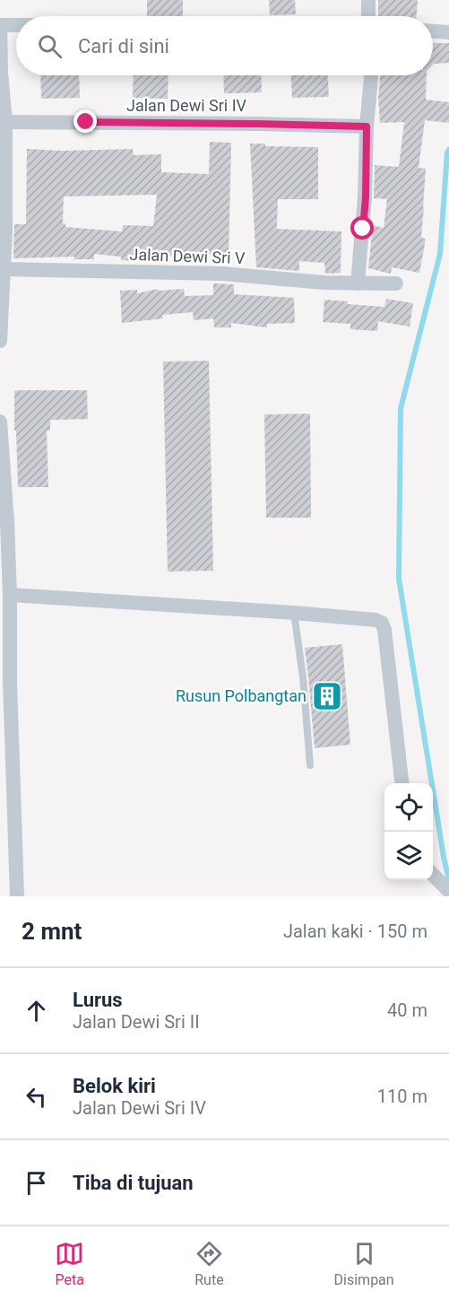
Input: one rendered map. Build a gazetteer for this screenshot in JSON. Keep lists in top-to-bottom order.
{
  "streets": {
    "street": ["Jalan Dewi Sri IV", "Jalan Dewi Sri V"]
  },
  "places": {
    "building": ["Rusun Polbangtan"]
  },
  "page": {
    "search": "Cari di sini",
    "heading": ["2 mnt", "Jalan kaki · 150 m"],
    "list": [
      ["Lurus", "Jalan Dewi Sri II", "40 m"],
      ["Belok kiri", "Jalan Dewi Sri IV", "110 m"],
      "Tiba di tujuan"
    ],
    "nav": ["Peta", "Rute", "Disimpan"]
  }
}
